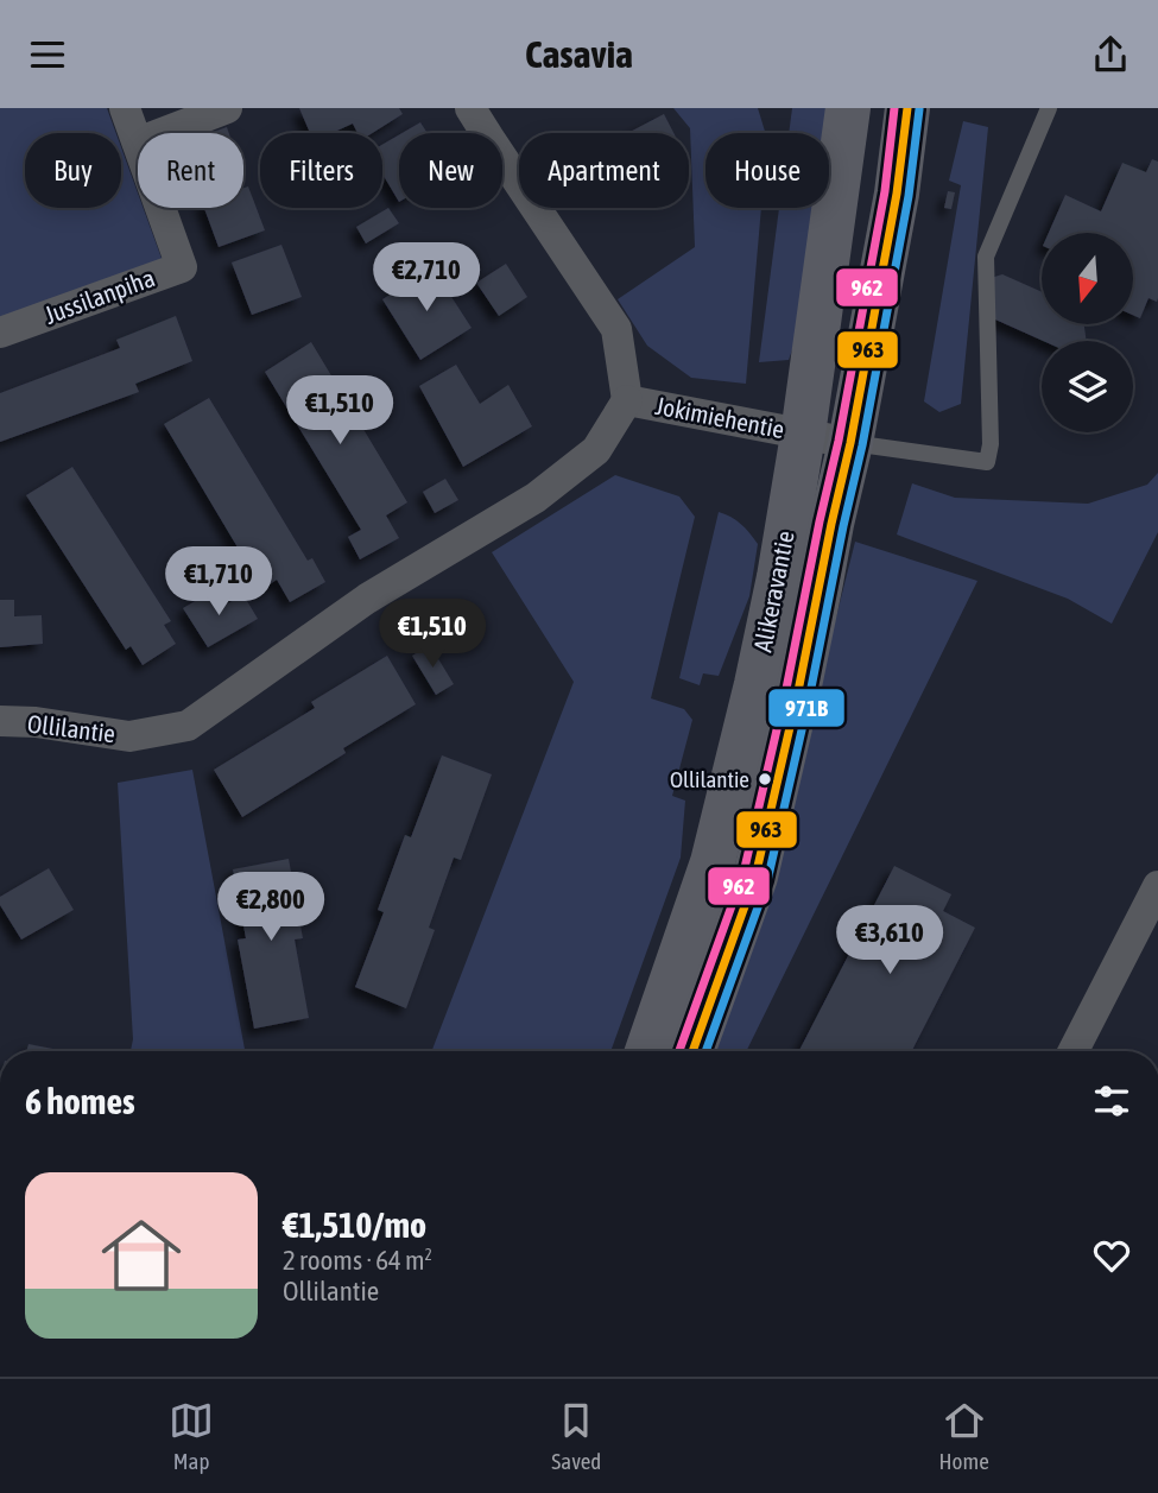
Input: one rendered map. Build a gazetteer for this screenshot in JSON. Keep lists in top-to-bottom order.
{
  "streets": {
    "main road": ["Alikeravantie"],
    "street": ["Jussilanpiha", "Jokimiehentie", "Ollilantie"]
  },
  "crossings": [
    ["Jokimiehentie", "Alikeravantie"],
    ["Jokimiehentie", "Ollilantie"]
  ],
  "places": ["Ollilantie"],
  "lines": ["transit line 963", "transit line 962", "transit line 971B"],
  "north": "bottom",
  "page": {
    "header": "Casavia",
    "chip": [
      "Buy",
      "Rent",
      "Filters",
      "New",
      "Apartment",
      "House"
    ],
    "price": [
      "€2,710",
      "€1,510",
      "€1,710",
      "€1,510",
      "€2,800",
      "€3,610"
    ],
    "heading": "6 homes",
    "list": [
      {
        "name": "€1,510/mo",
        "note": "2 rooms · 64 m² · Ollilantie"
      }
    ],
    "tabs": ["Map", "Saved", "Home"]
  }
}
